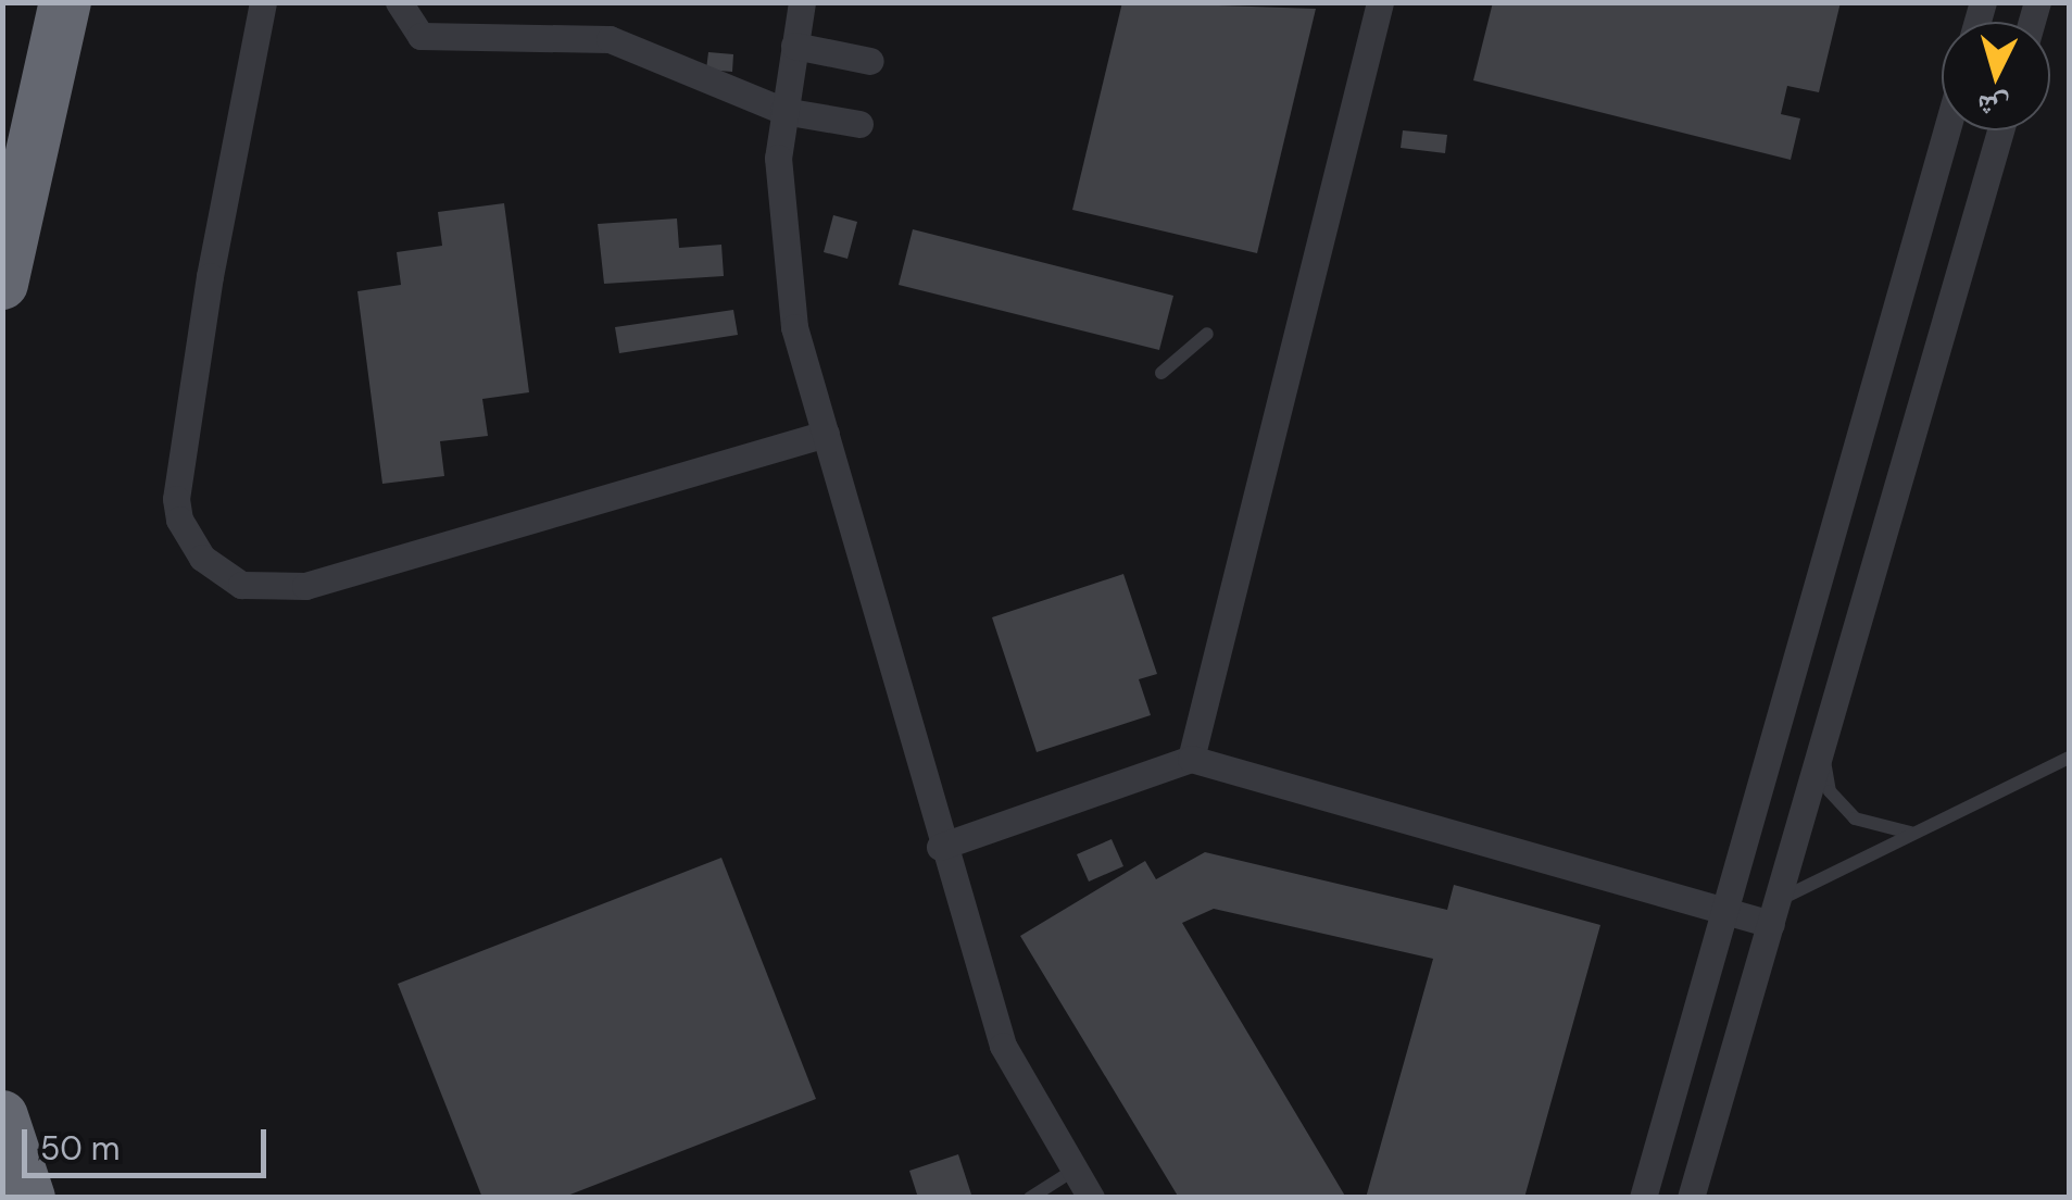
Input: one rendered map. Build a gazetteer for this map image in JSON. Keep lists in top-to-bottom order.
{
  "scale_bar": "50 m",
  "north": "bottom"
}
